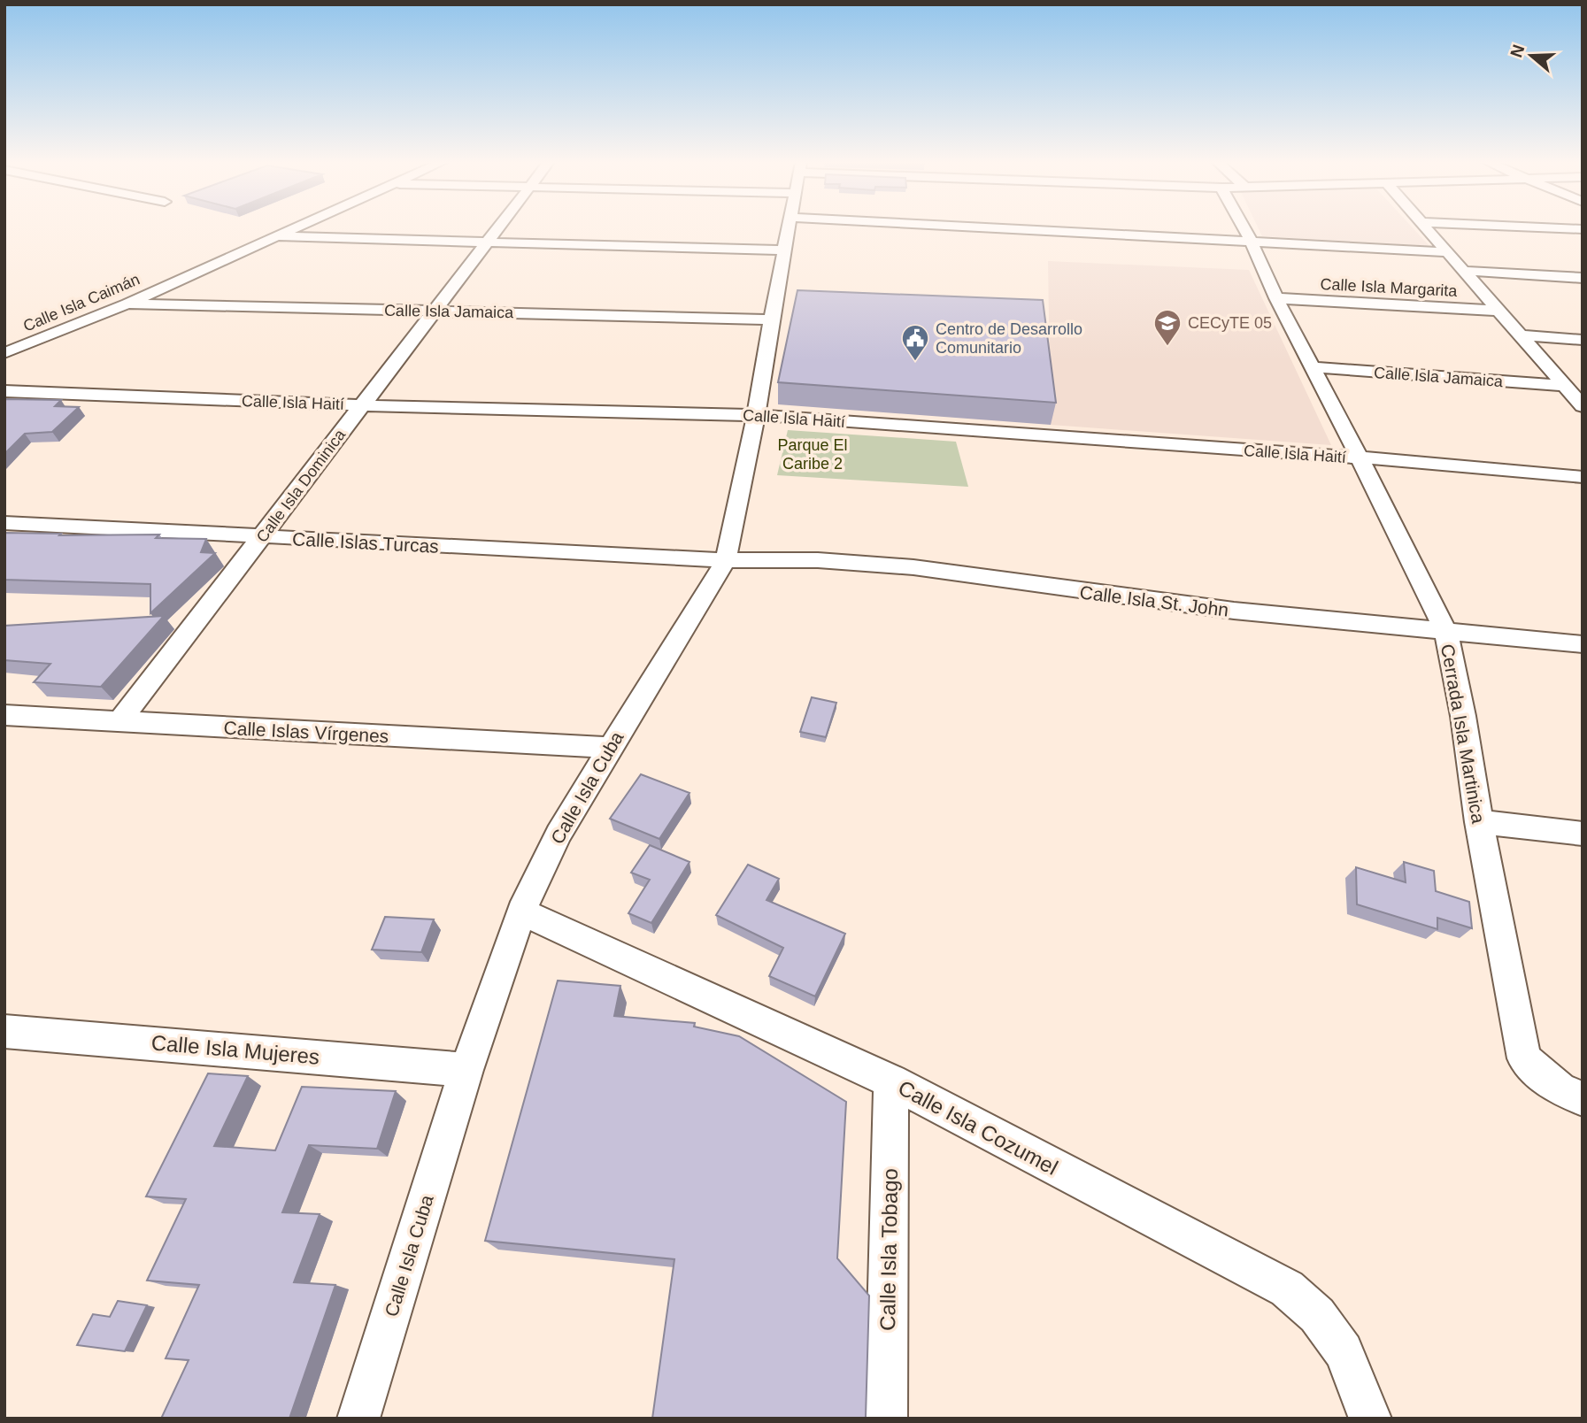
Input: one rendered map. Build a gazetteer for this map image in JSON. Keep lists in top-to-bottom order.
{
  "streets": {
    "street": [
      "Calle Isla Margarita",
      "Calle Isla Caimán",
      "Calle Isla Jamaica",
      "Calle Isla Haití",
      "Calle Isla Dominica",
      "Calle Islas Turcas",
      "Calle Isla St. John",
      "Calle Islas Vírgenes",
      "Cerrada Isla Martinica",
      "Calle Isla Cuba",
      "Calle Isla Mujeres",
      "Calle Isla Cozumel",
      "Calle Isla Tobago"
    ]
  },
  "crossings": [
    ["Calle Isla Margarita", "Cerrada Isla Martinica"],
    ["Calle Isla Caimán", "Calle Isla Jamaica"],
    ["Calle Isla Jamaica", "Calle Isla Dominica"],
    ["Calle Isla Jamaica", "Cerrada Isla Martinica"],
    ["Calle Isla Jamaica", "Calle Isla Cuba"],
    ["Calle Isla Haití", "Calle Isla Dominica"],
    ["Calle Isla Haití", "Cerrada Isla Martinica"],
    ["Calle Isla Haití", "Calle Isla Cuba"],
    ["Calle Isla Dominica", "Calle Islas Turcas"],
    ["Calle Isla Dominica", "Calle Islas Vírgenes"],
    ["Calle Islas Turcas", "Calle Isla St. John"],
    ["Calle Islas Turcas", "Calle Isla Cuba"],
    ["Calle Isla St. John", "Cerrada Isla Martinica"],
    ["Calle Isla St. John", "Calle Isla Cuba"],
    ["Calle Islas Vírgenes", "Calle Isla Cuba"],
    ["Calle Isla Cuba", "Calle Isla Mujeres"],
    ["Calle Isla Cuba", "Calle Isla Cozumel"],
    ["Calle Isla Cozumel", "Calle Isla Tobago"]
  ],
  "parks": ["Parque El Caribe 2"],
  "places": {
    "school or university": ["CECyTE 05"],
    "public building": ["Centro de Desarrollo Comunitario"]
  },
  "north": "left"
}
